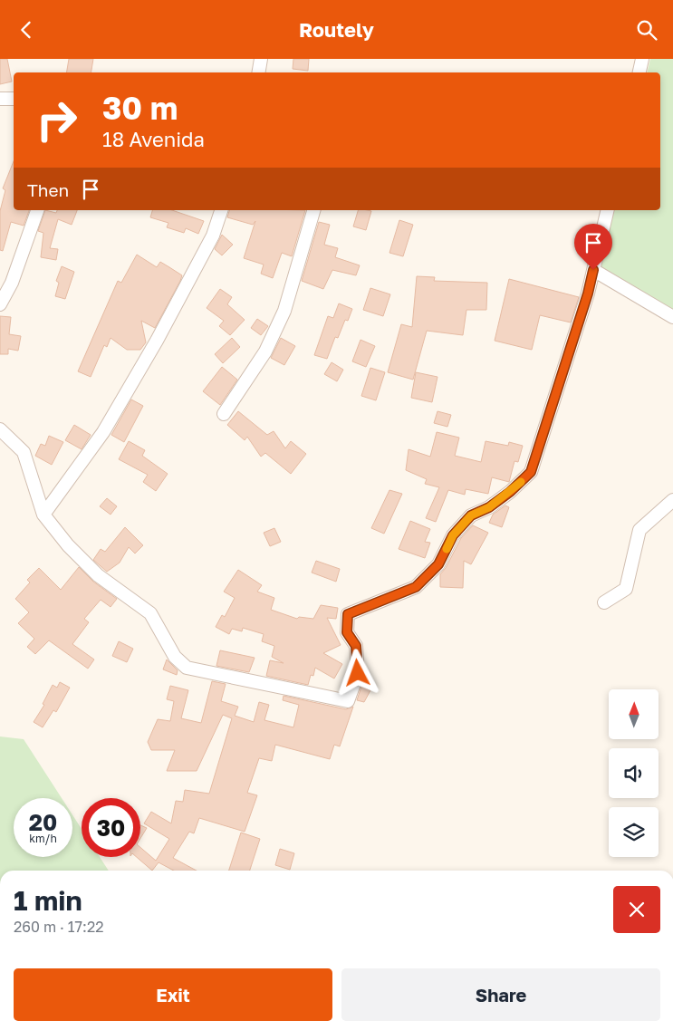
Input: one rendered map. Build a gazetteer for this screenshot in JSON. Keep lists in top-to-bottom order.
{
  "north": "top",
  "page": {
    "header": "Routely",
    "turn": ["30 m", "18 Avenida"],
    "then": "Then",
    "speed": "20 km/h",
    "limit": "30",
    "heading": ["1 min", "260 m · 17:22"],
    "buttons": ["Exit", "Share"]
  }
}
